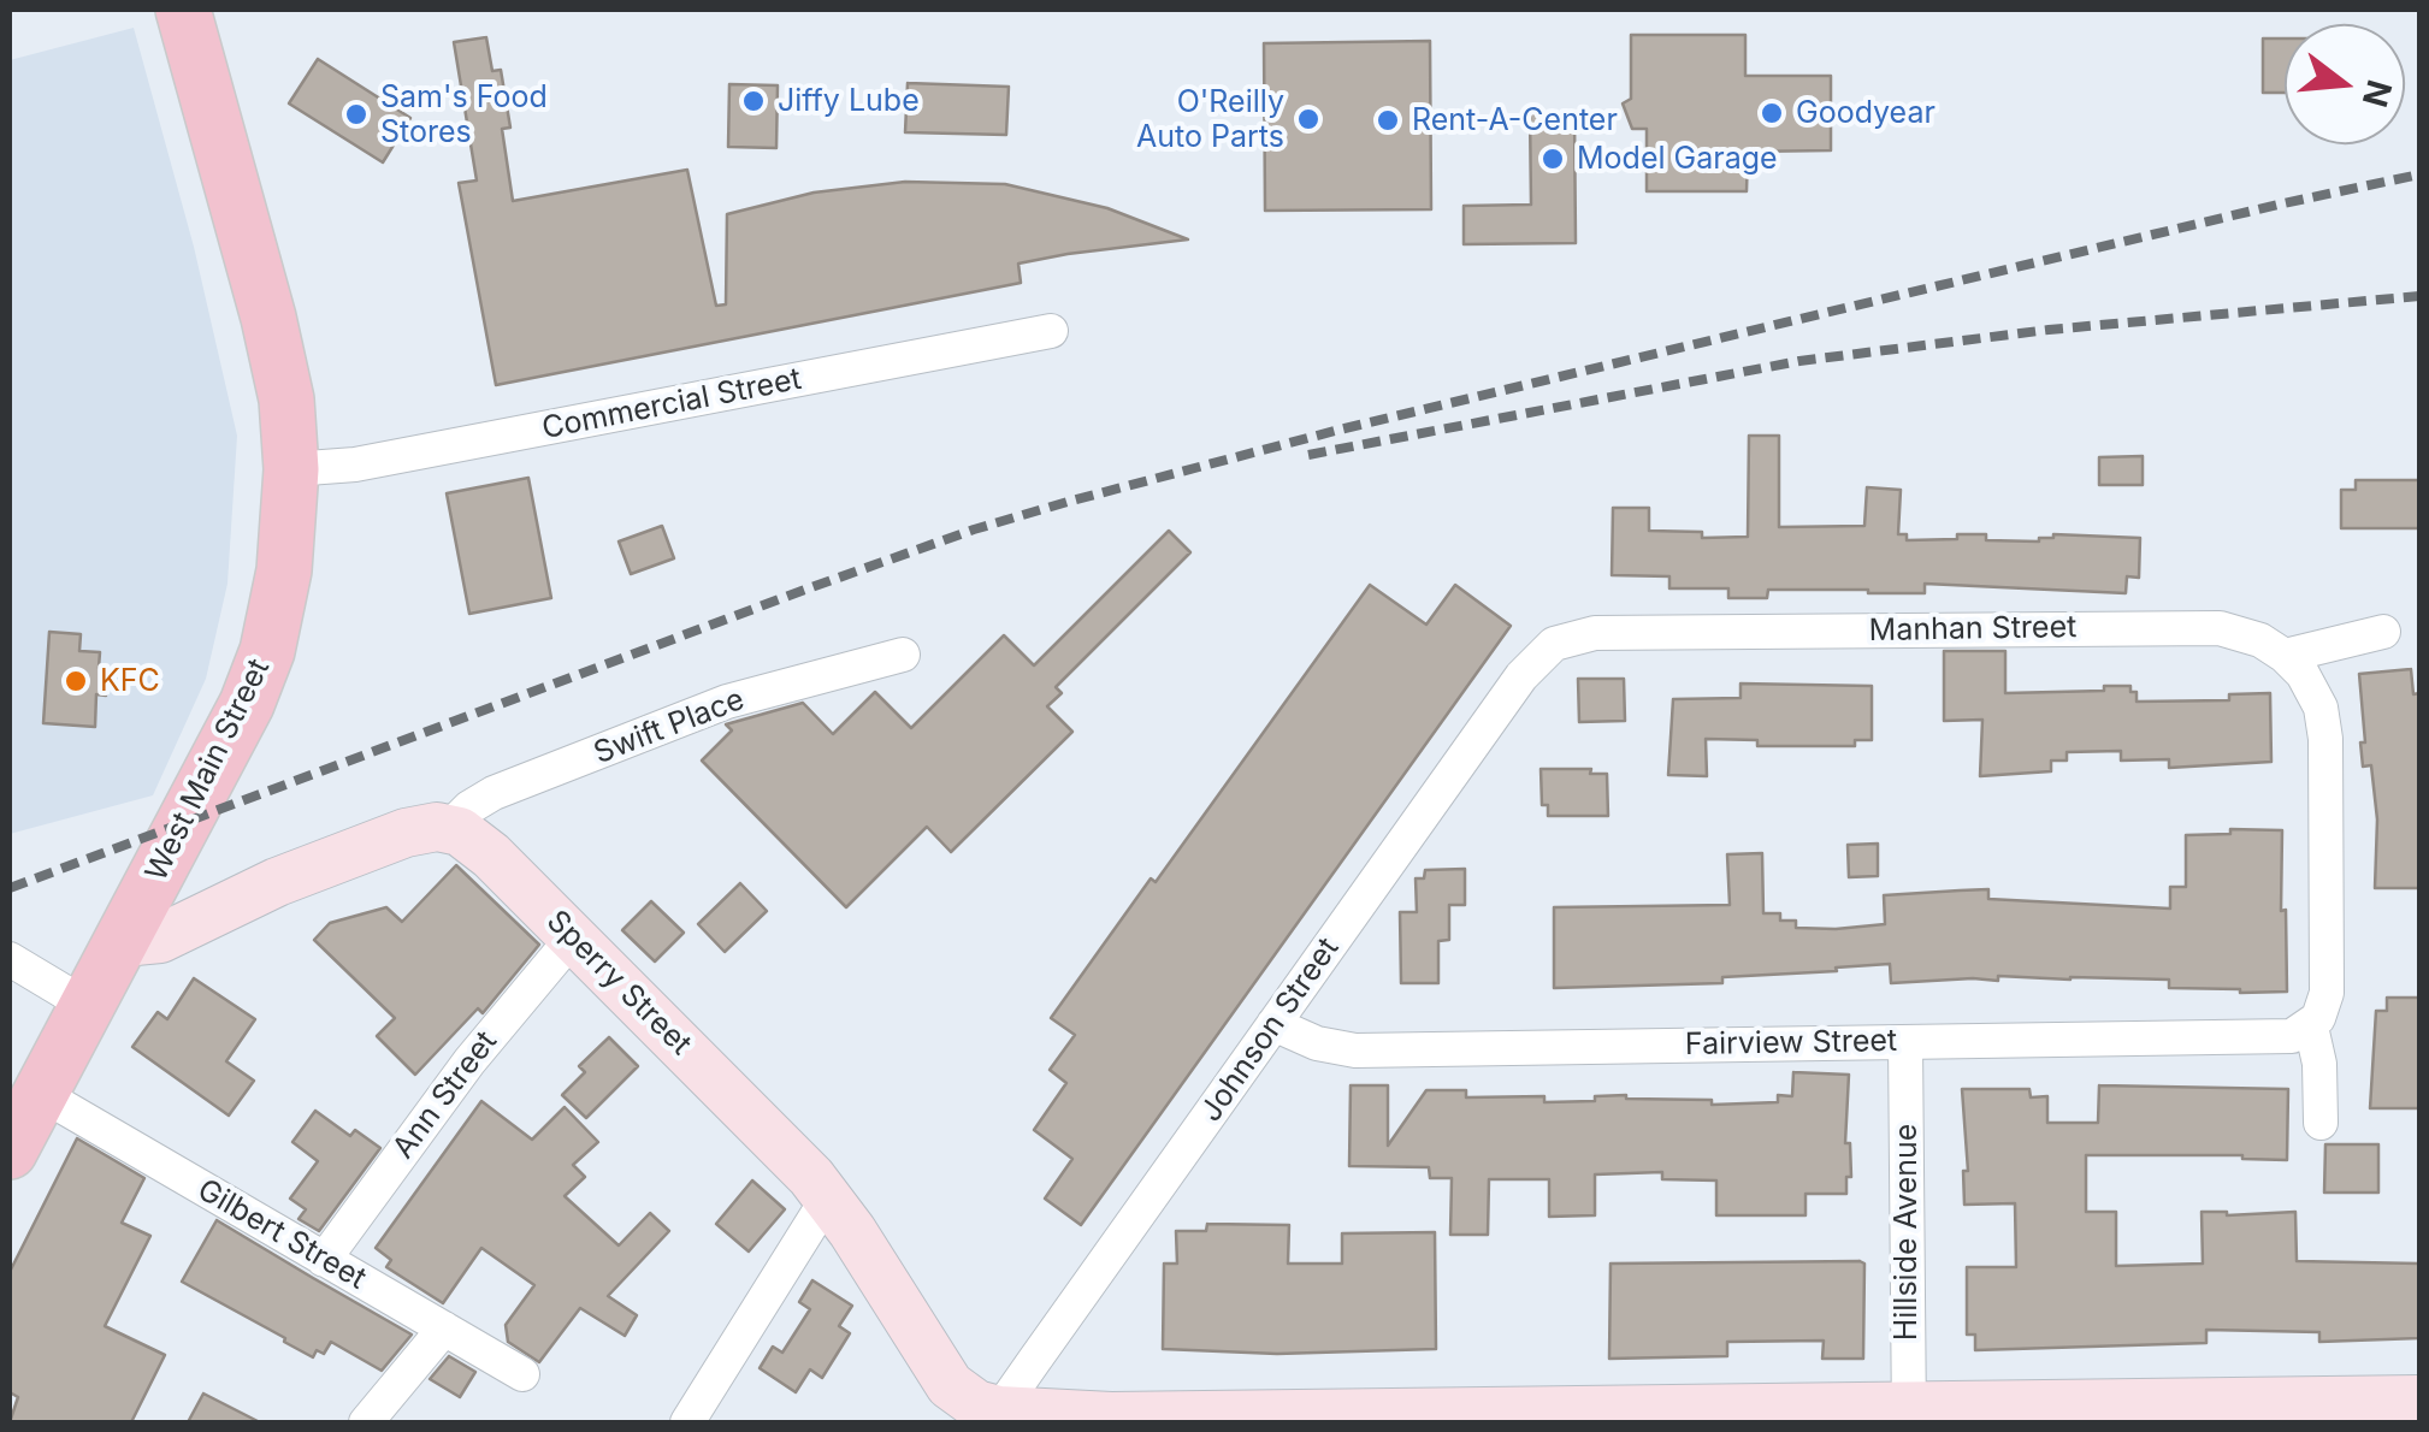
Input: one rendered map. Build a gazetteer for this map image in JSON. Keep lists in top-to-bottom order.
{
  "streets": {
    "main road": ["West Main Street"],
    "street": [
      "Commercial Street",
      "Manhan Street",
      "Swift Place",
      "Sperry Street",
      "Johnson Street",
      "Fairview Street",
      "Ann Street",
      "Hillside Avenue",
      "Gilbert Street"
    ]
  },
  "crossings": [
    ["Commercial Street", "West Main Street"],
    ["Manhan Street", "Johnson Street"],
    ["Swift Place", "Sperry Street"],
    ["West Main Street", "Gilbert Street"],
    ["Sperry Street", "Johnson Street"],
    ["Sperry Street", "Ann Street"],
    ["Johnson Street", "Fairview Street"],
    ["Fairview Street", "Hillside Avenue"],
    ["Ann Street", "Gilbert Street"]
  ],
  "places": [
    "Jiffy Lube",
    "Goodyear",
    "Sam's Food Stores",
    "O'Reilly Auto Parts",
    "Rent-A-Center",
    "Model Garage",
    "KFC"
  ],
  "north": "right"
}
